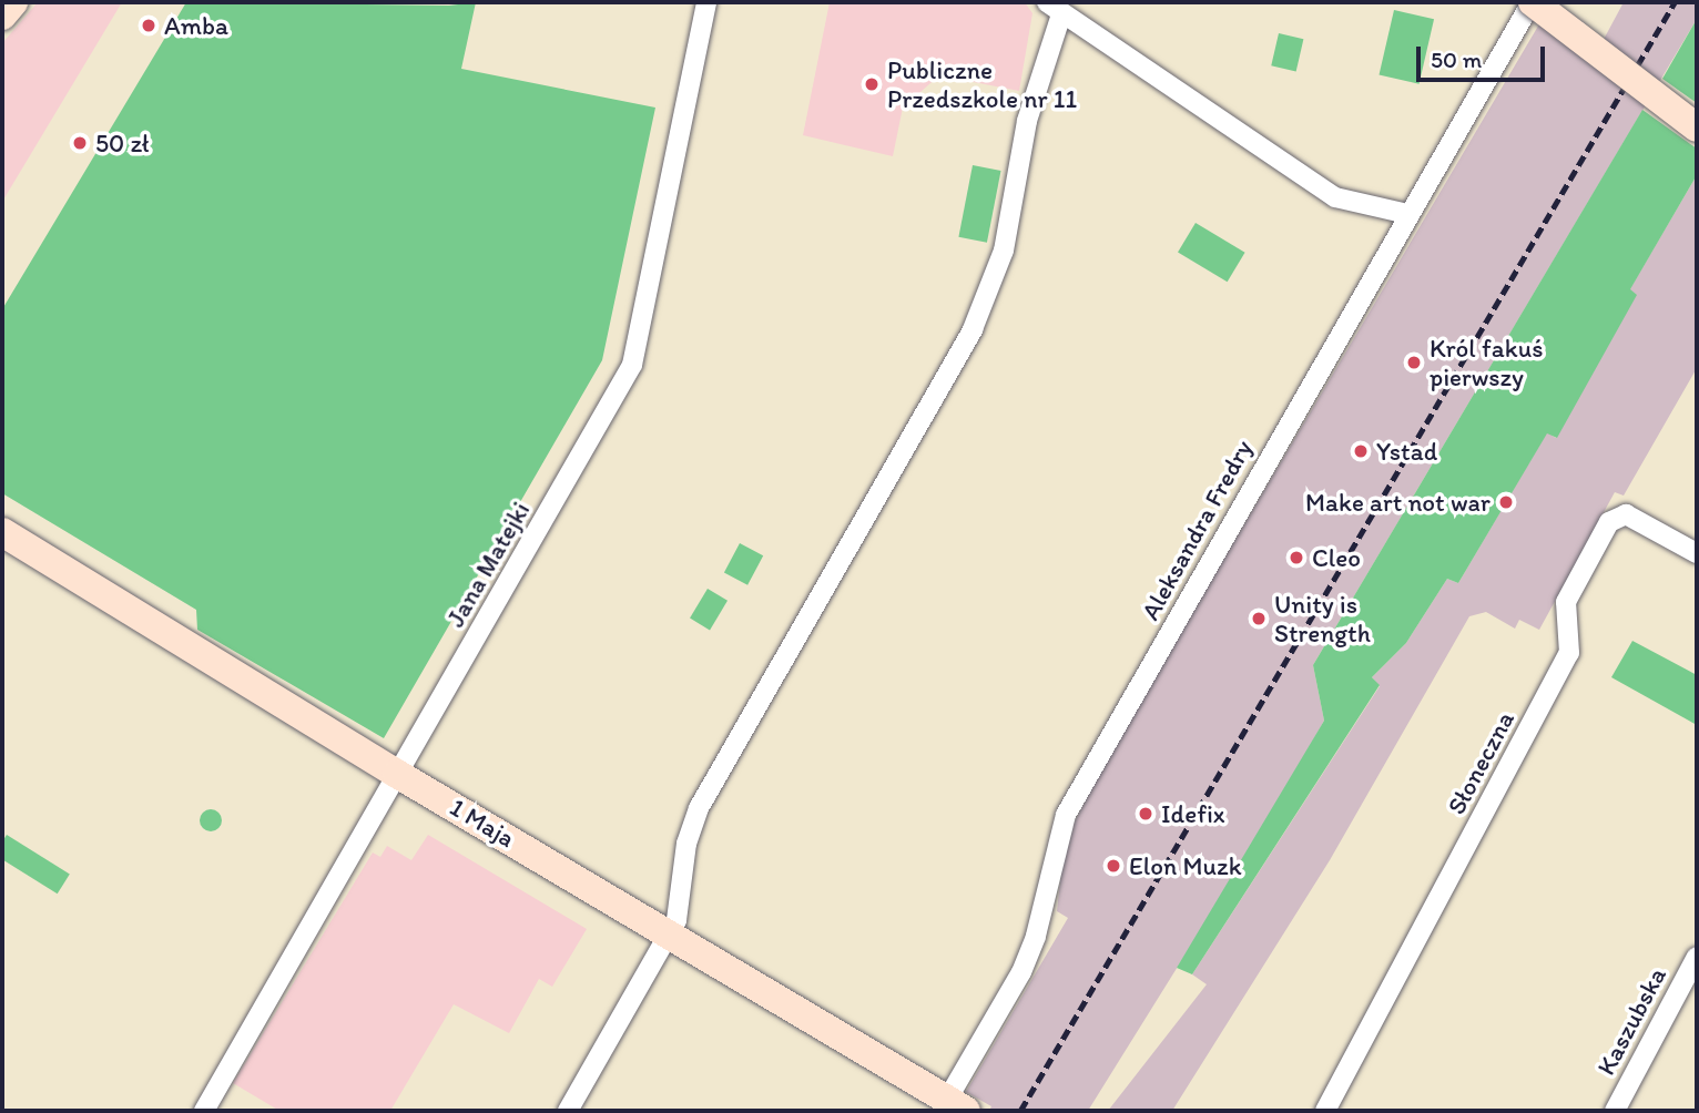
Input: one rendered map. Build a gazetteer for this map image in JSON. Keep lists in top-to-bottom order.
{
  "streets": {
    "street": [
      "Aleksandra Fredry",
      "Jana Matejki",
      "Słoneczna",
      "1 Maja",
      "Kaszubska"
    ]
  },
  "crossings": [
    ["Aleksandra Fredry", "1 Maja"],
    ["Jana Matejki", "1 Maja"]
  ],
  "places": [
    "Amba",
    "Publiczne Przedszkole nr 11",
    "50 zł",
    "Król fakuś pierwszy",
    "Ystad",
    "Make art not war",
    "Cleo",
    "Unity is Strength",
    "Idefix",
    "Elon Muzk"
  ],
  "scale_bar": "50 m"
}
